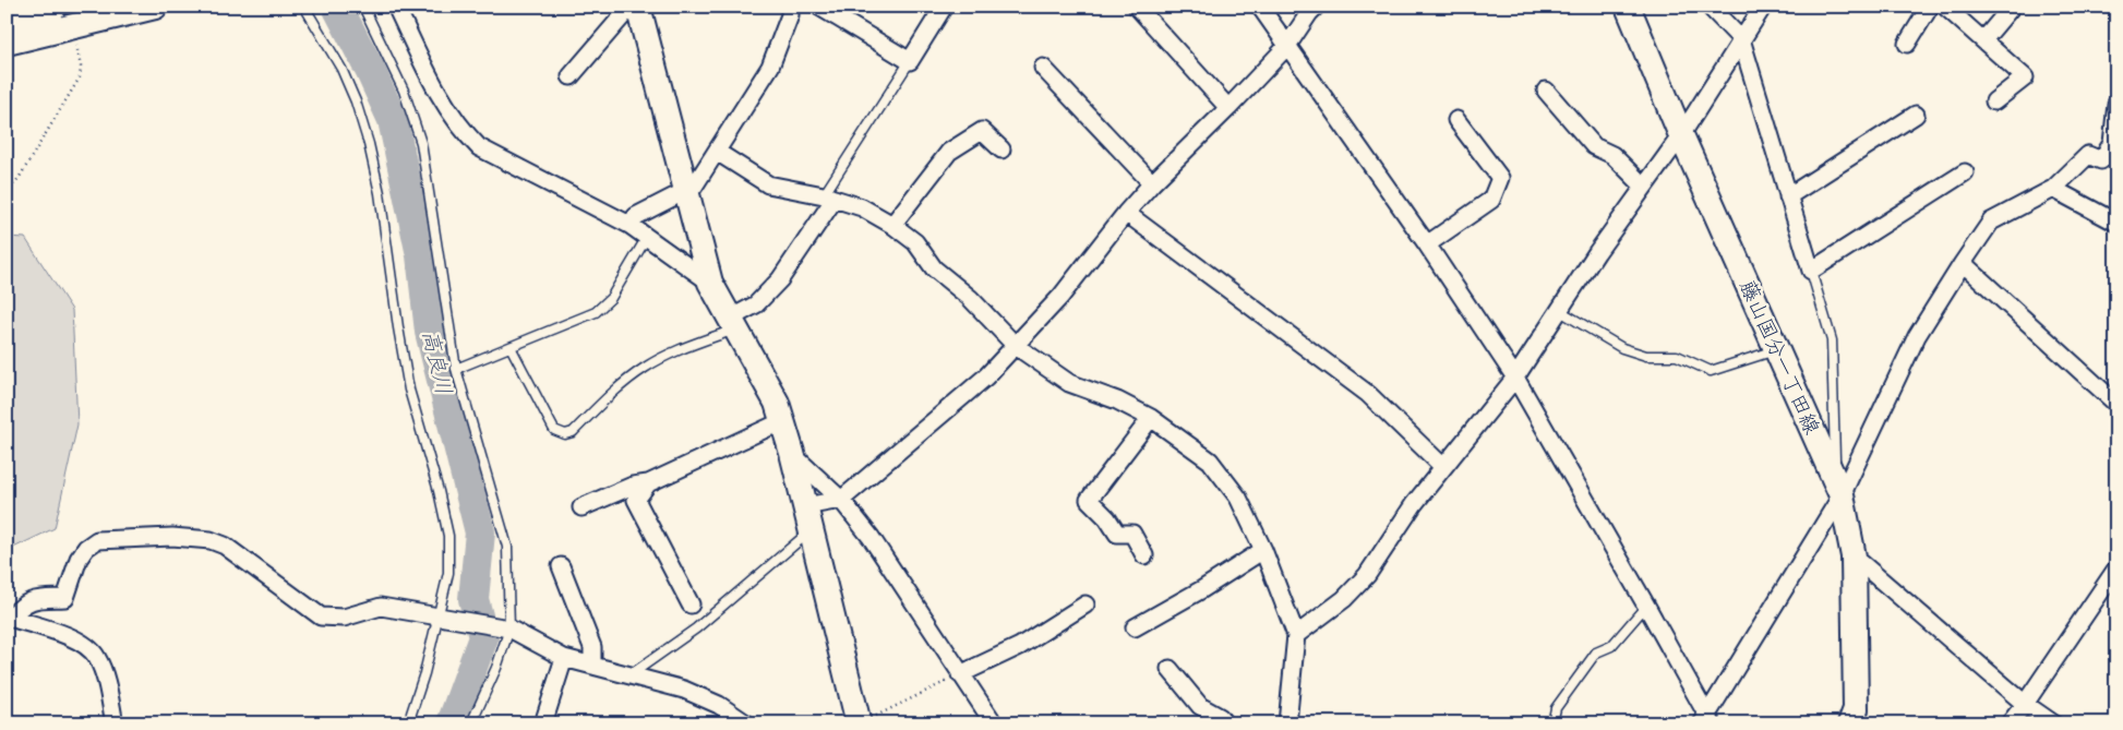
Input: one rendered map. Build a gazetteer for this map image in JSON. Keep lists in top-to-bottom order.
{
  "streets": {
    "street": ["藤山国分一丁田線"]
  },
  "water": ["高良川"]
}
